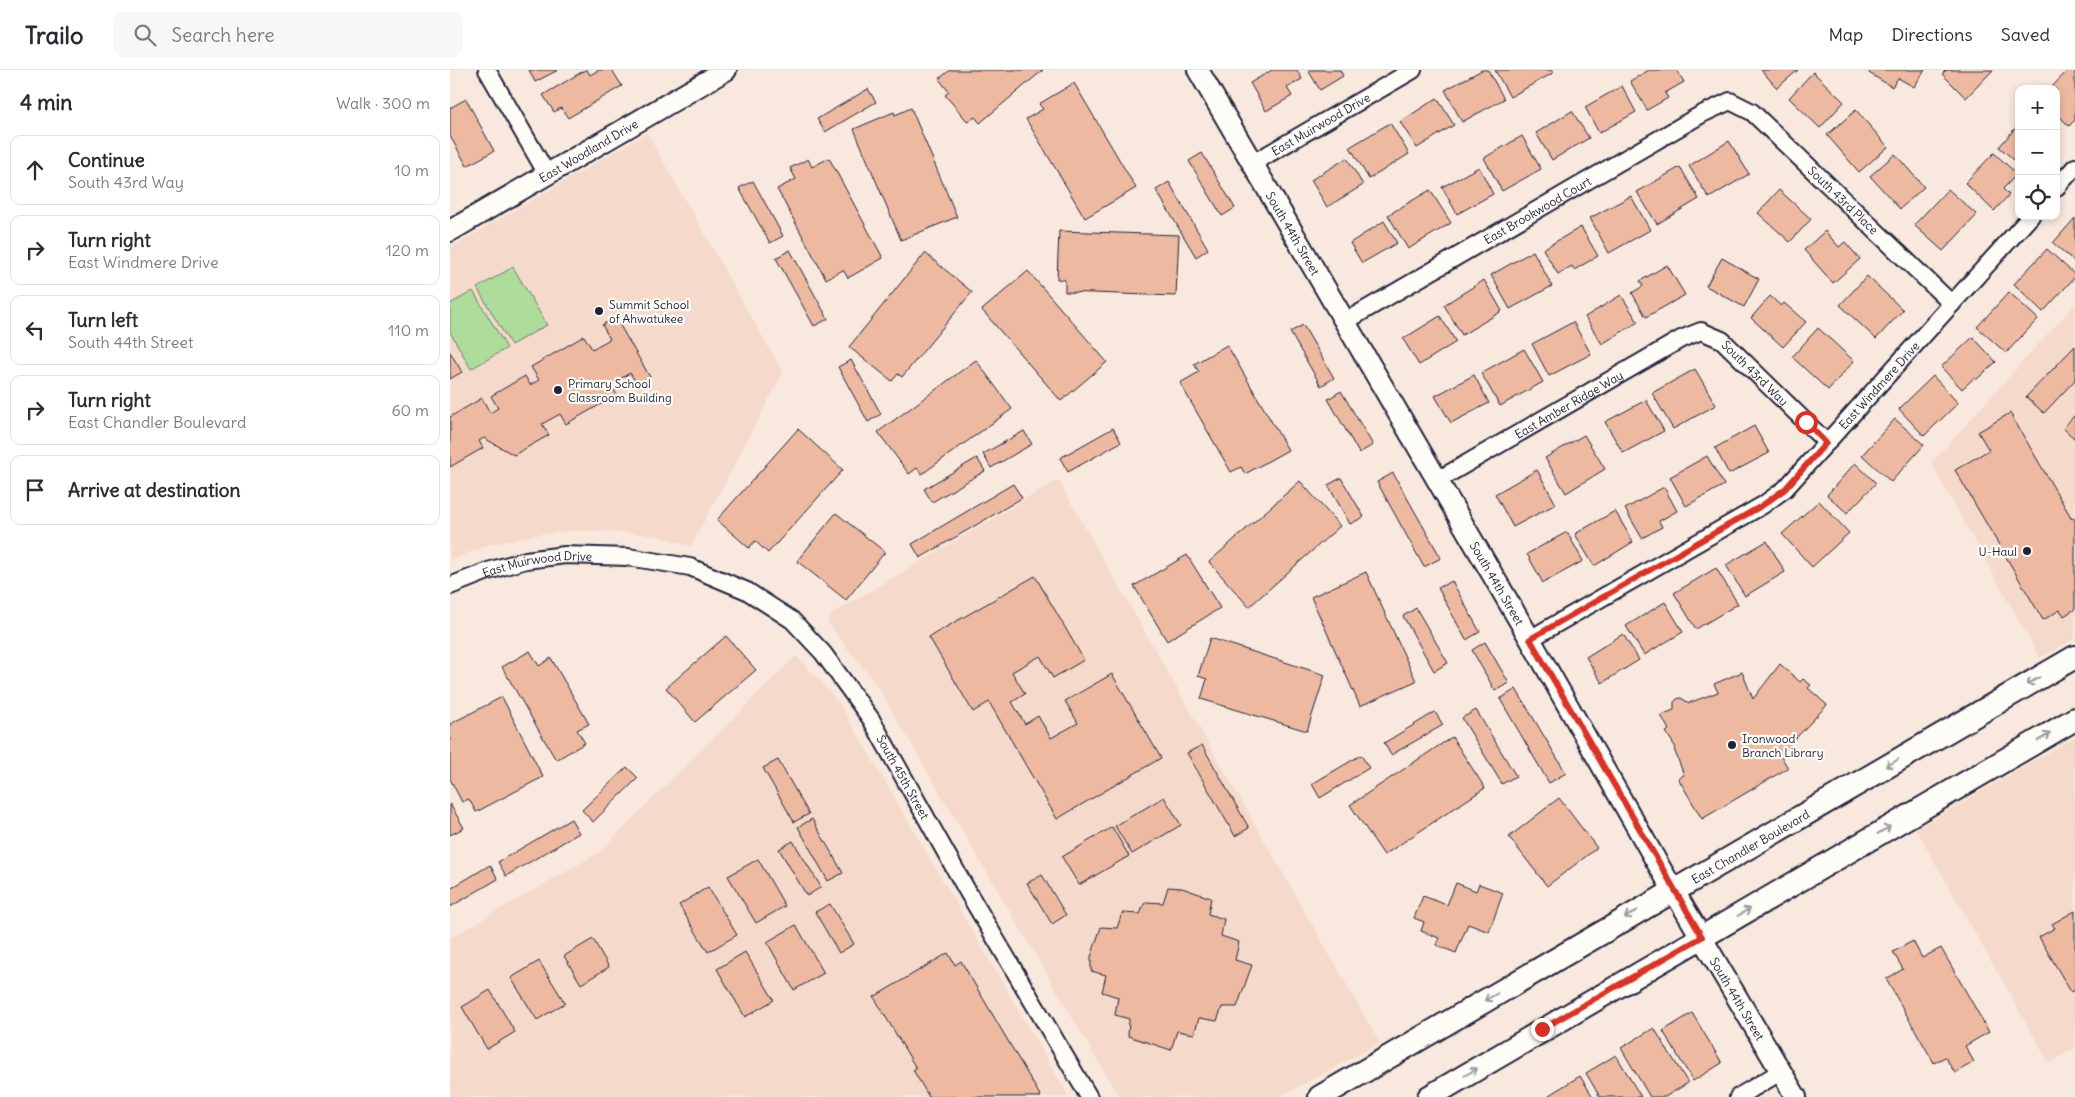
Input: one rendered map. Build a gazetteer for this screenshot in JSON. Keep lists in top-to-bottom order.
{
  "streets": {
    "main road": ["East Chandler Boulevard"],
    "street": [
      "East Muirwood Drive",
      "East Woodland Drive",
      "South 43rd Place",
      "East Brookwood Court",
      "South 44th Street",
      "South 43rd Way",
      "East Windmere Drive",
      "East Amber Ridge Way",
      "South 45th Street"
    ]
  },
  "crossings": [
    ["East Muirwood Drive", "South 44th Street"],
    ["East Muirwood Drive", "South 45th Street"],
    ["South 43rd Place", "East Brookwood Court"],
    ["South 43rd Place", "East Windmere Drive"],
    ["East Brookwood Court", "South 44th Street"],
    ["South 44th Street", "East Windmere Drive"],
    ["South 44th Street", "East Amber Ridge Way"],
    ["South 44th Street", "East Chandler Boulevard"],
    ["South 43rd Way", "East Windmere Drive"],
    ["South 43rd Way", "East Amber Ridge Way"]
  ],
  "places": [
    "Summit School of Ahwatukee",
    "Primary School Classroom Building",
    "U-Haul",
    "Ironwood Branch Library"
  ],
  "page": {
    "header": "Trailo",
    "search": "Search here",
    "nav": ["Map", "Directions", "Saved"],
    "heading": ["4 min", "Walk · 300 m"],
    "map_buttons": ["+", "−"],
    "list": [
      ["Continue", "South 43rd Way", "10 m"],
      ["Turn right", "East Windmere Drive", "120 m"],
      ["Turn left", "South 44th Street", "110 m"],
      ["Turn right", "East Chandler Boulevard", "60 m"],
      "Arrive at destination"
    ]
  }
}
